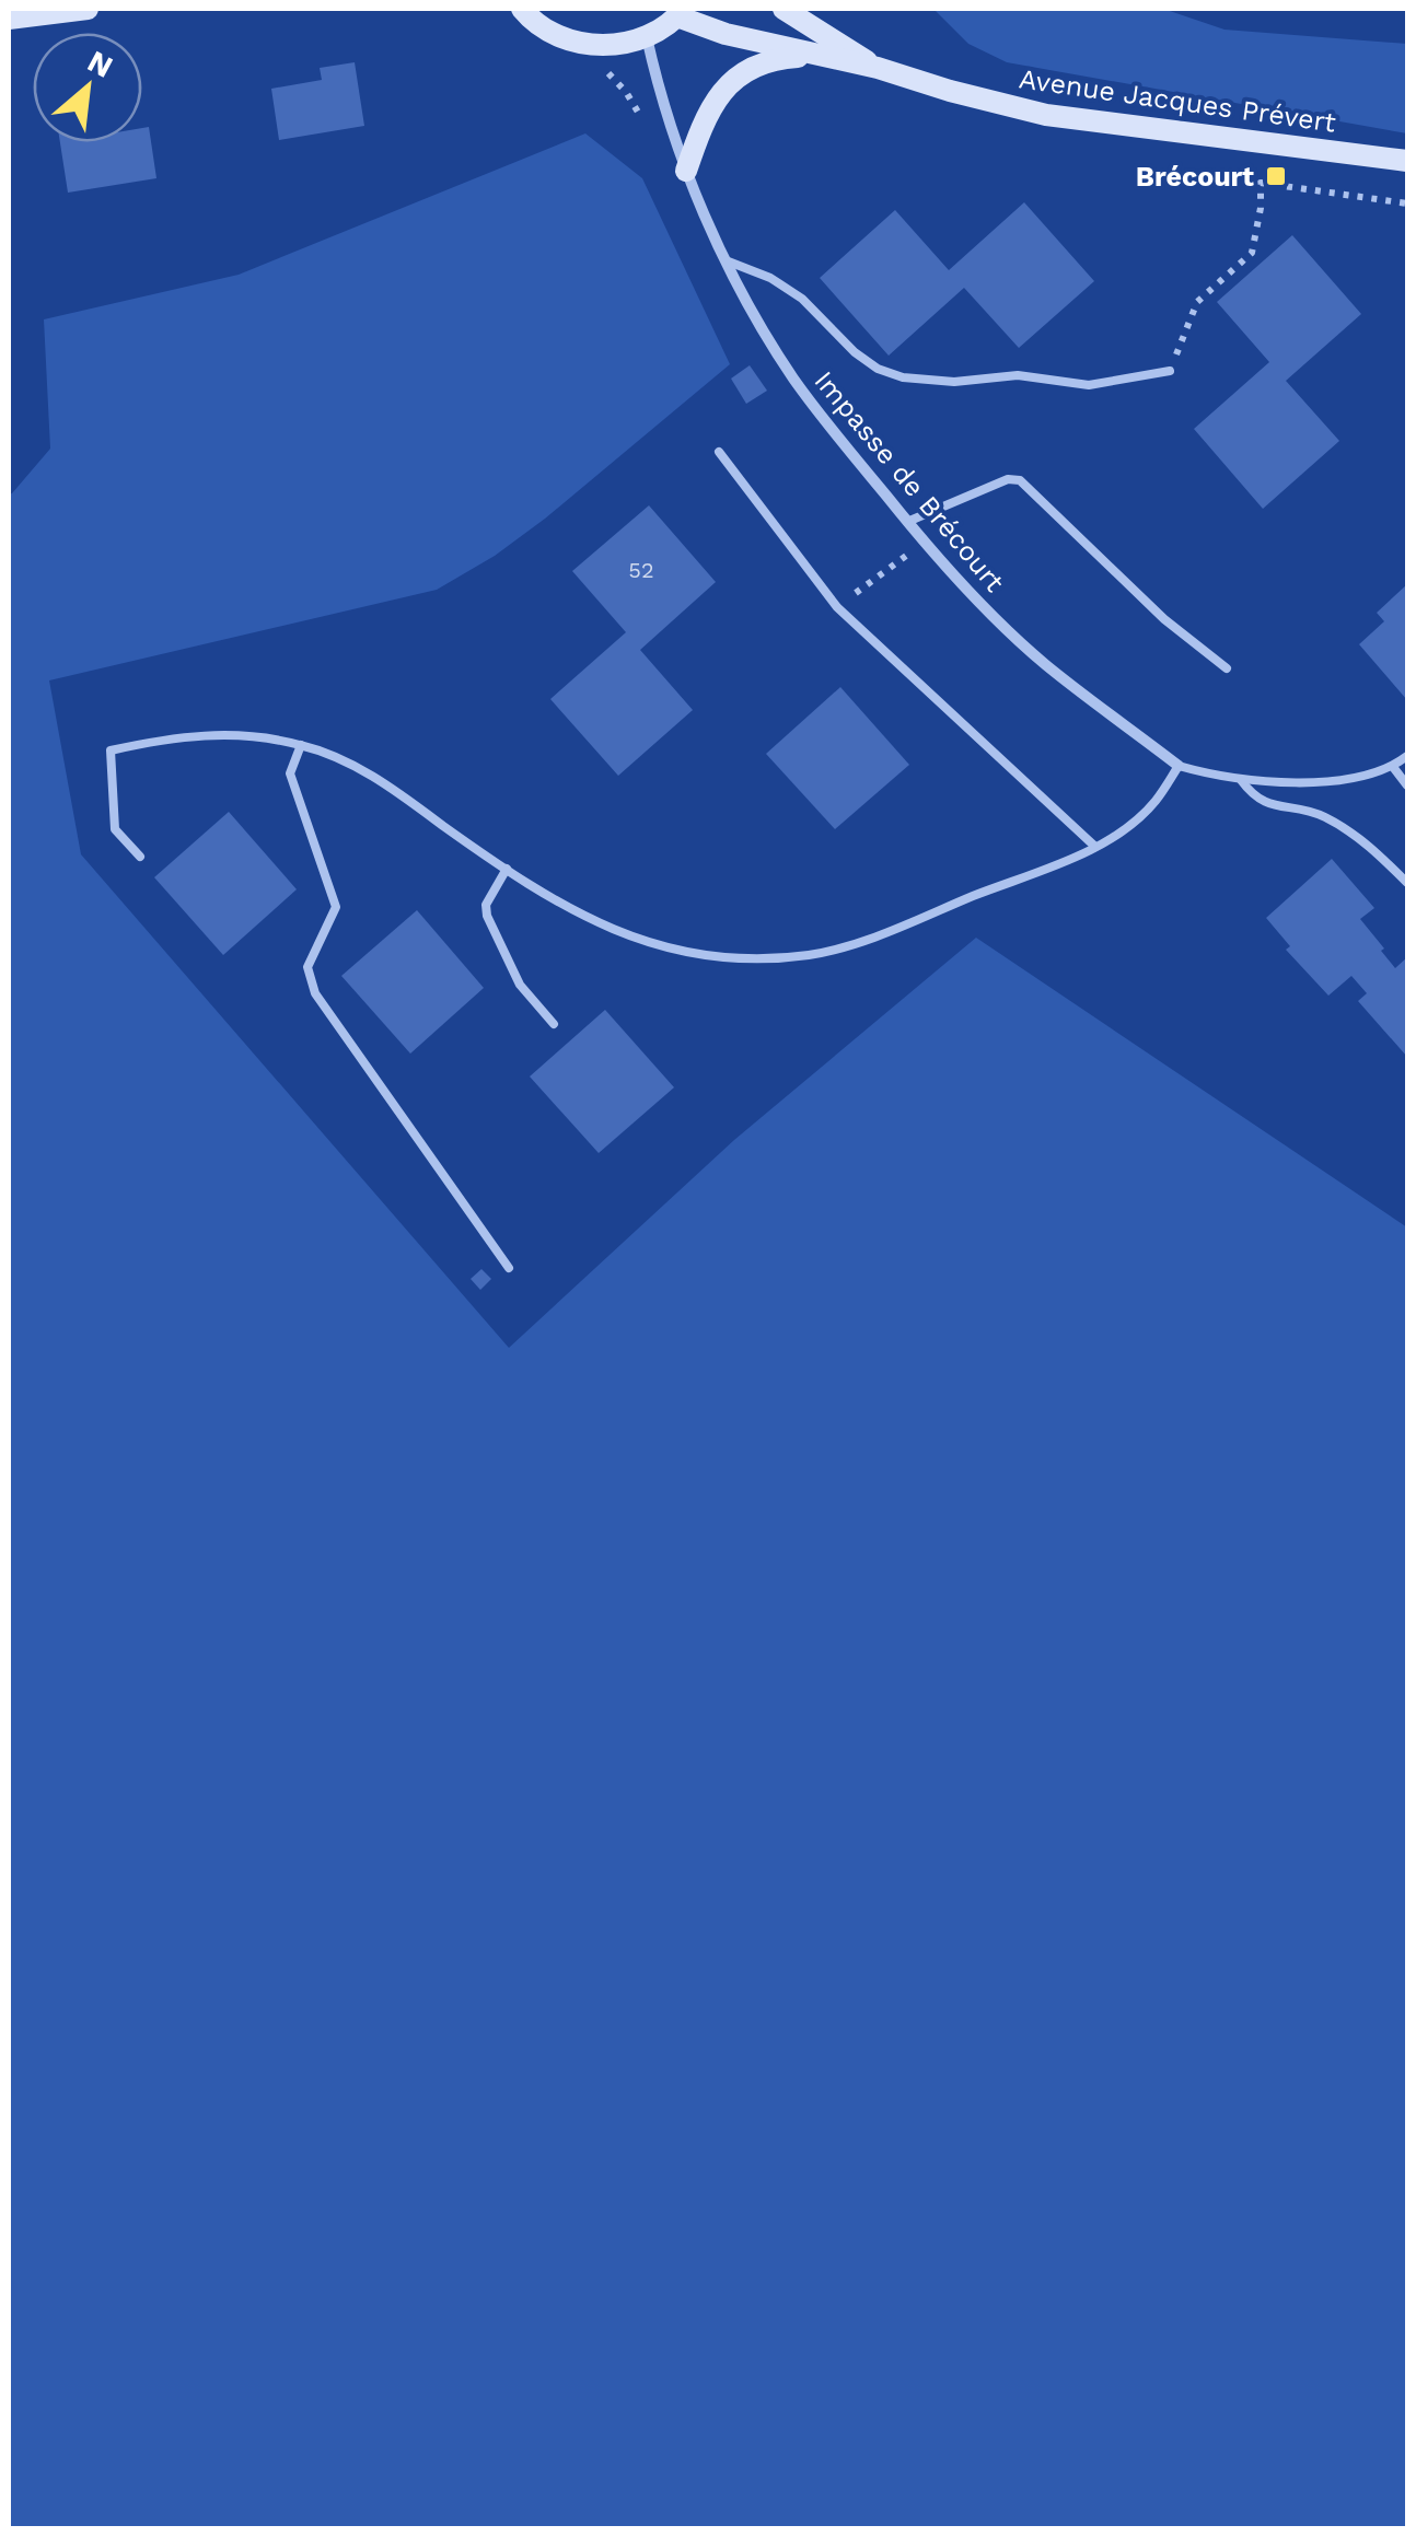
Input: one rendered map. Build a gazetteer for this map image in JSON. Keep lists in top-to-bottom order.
{
  "streets": {
    "street": ["Avenue Jacques Prévert", "Impasse de Brécourt"]
  },
  "places": {
    "transit": ["Brécourt"]
  },
  "house_numbers": ["52"],
  "north": "top right"
}
